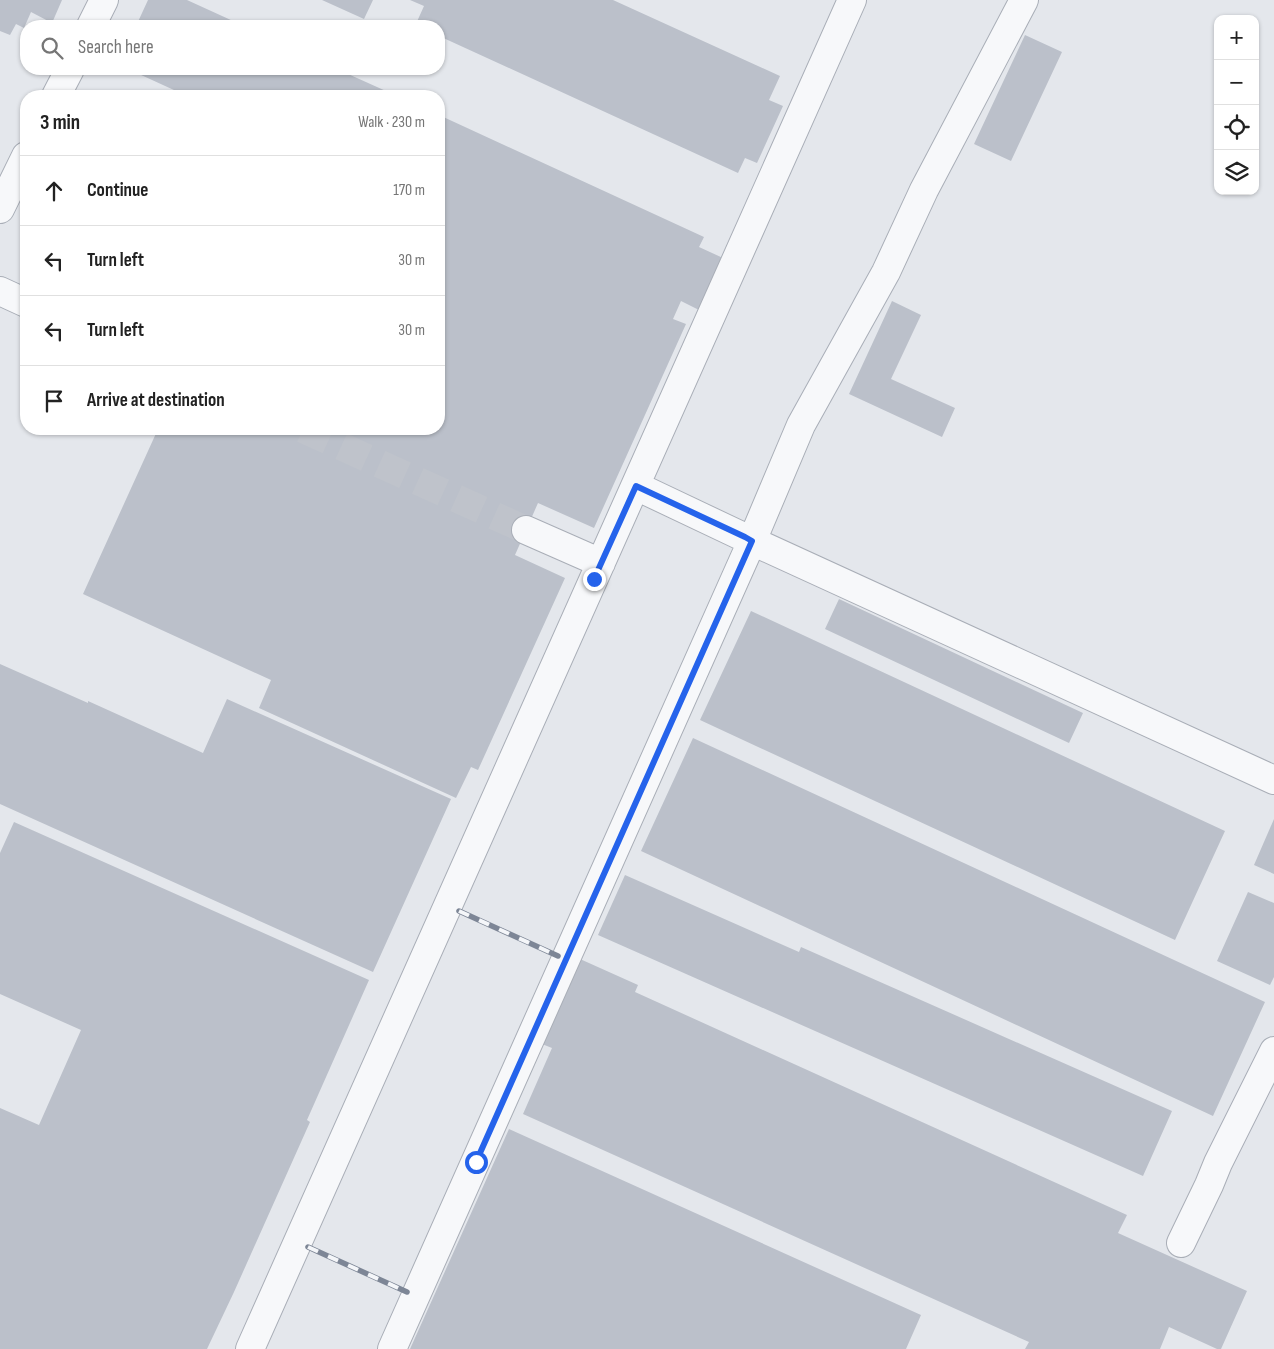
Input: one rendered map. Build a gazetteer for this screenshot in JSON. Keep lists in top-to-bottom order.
{
  "page": {
    "map_buttons": ["+", "−"],
    "search": "Search here",
    "heading": ["3 min", "Walk · 230 m"],
    "list": [
      ["Continue", "170 m"],
      ["Turn left", "30 m"],
      ["Turn left", "30 m"],
      "Arrive at destination"
    ]
  }
}
